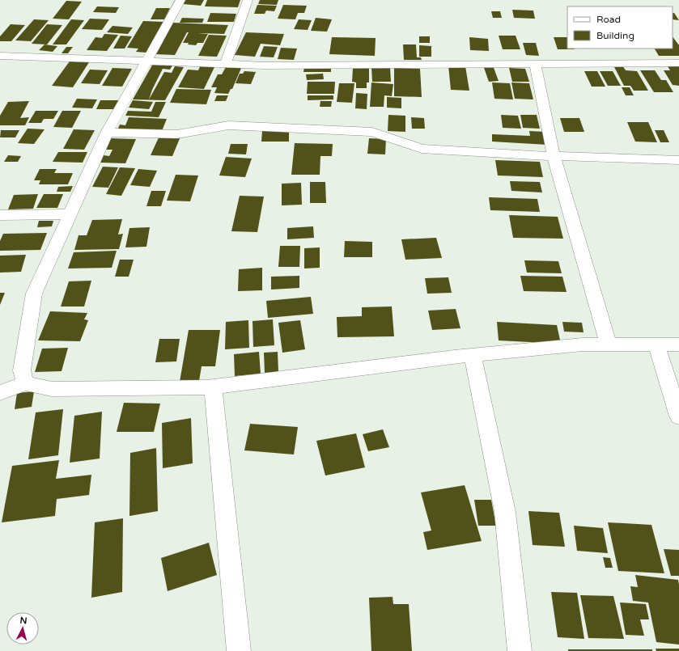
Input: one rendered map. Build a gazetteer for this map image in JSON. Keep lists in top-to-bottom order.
{
  "legend": ["Road", "Building"],
  "north": "top"
}
